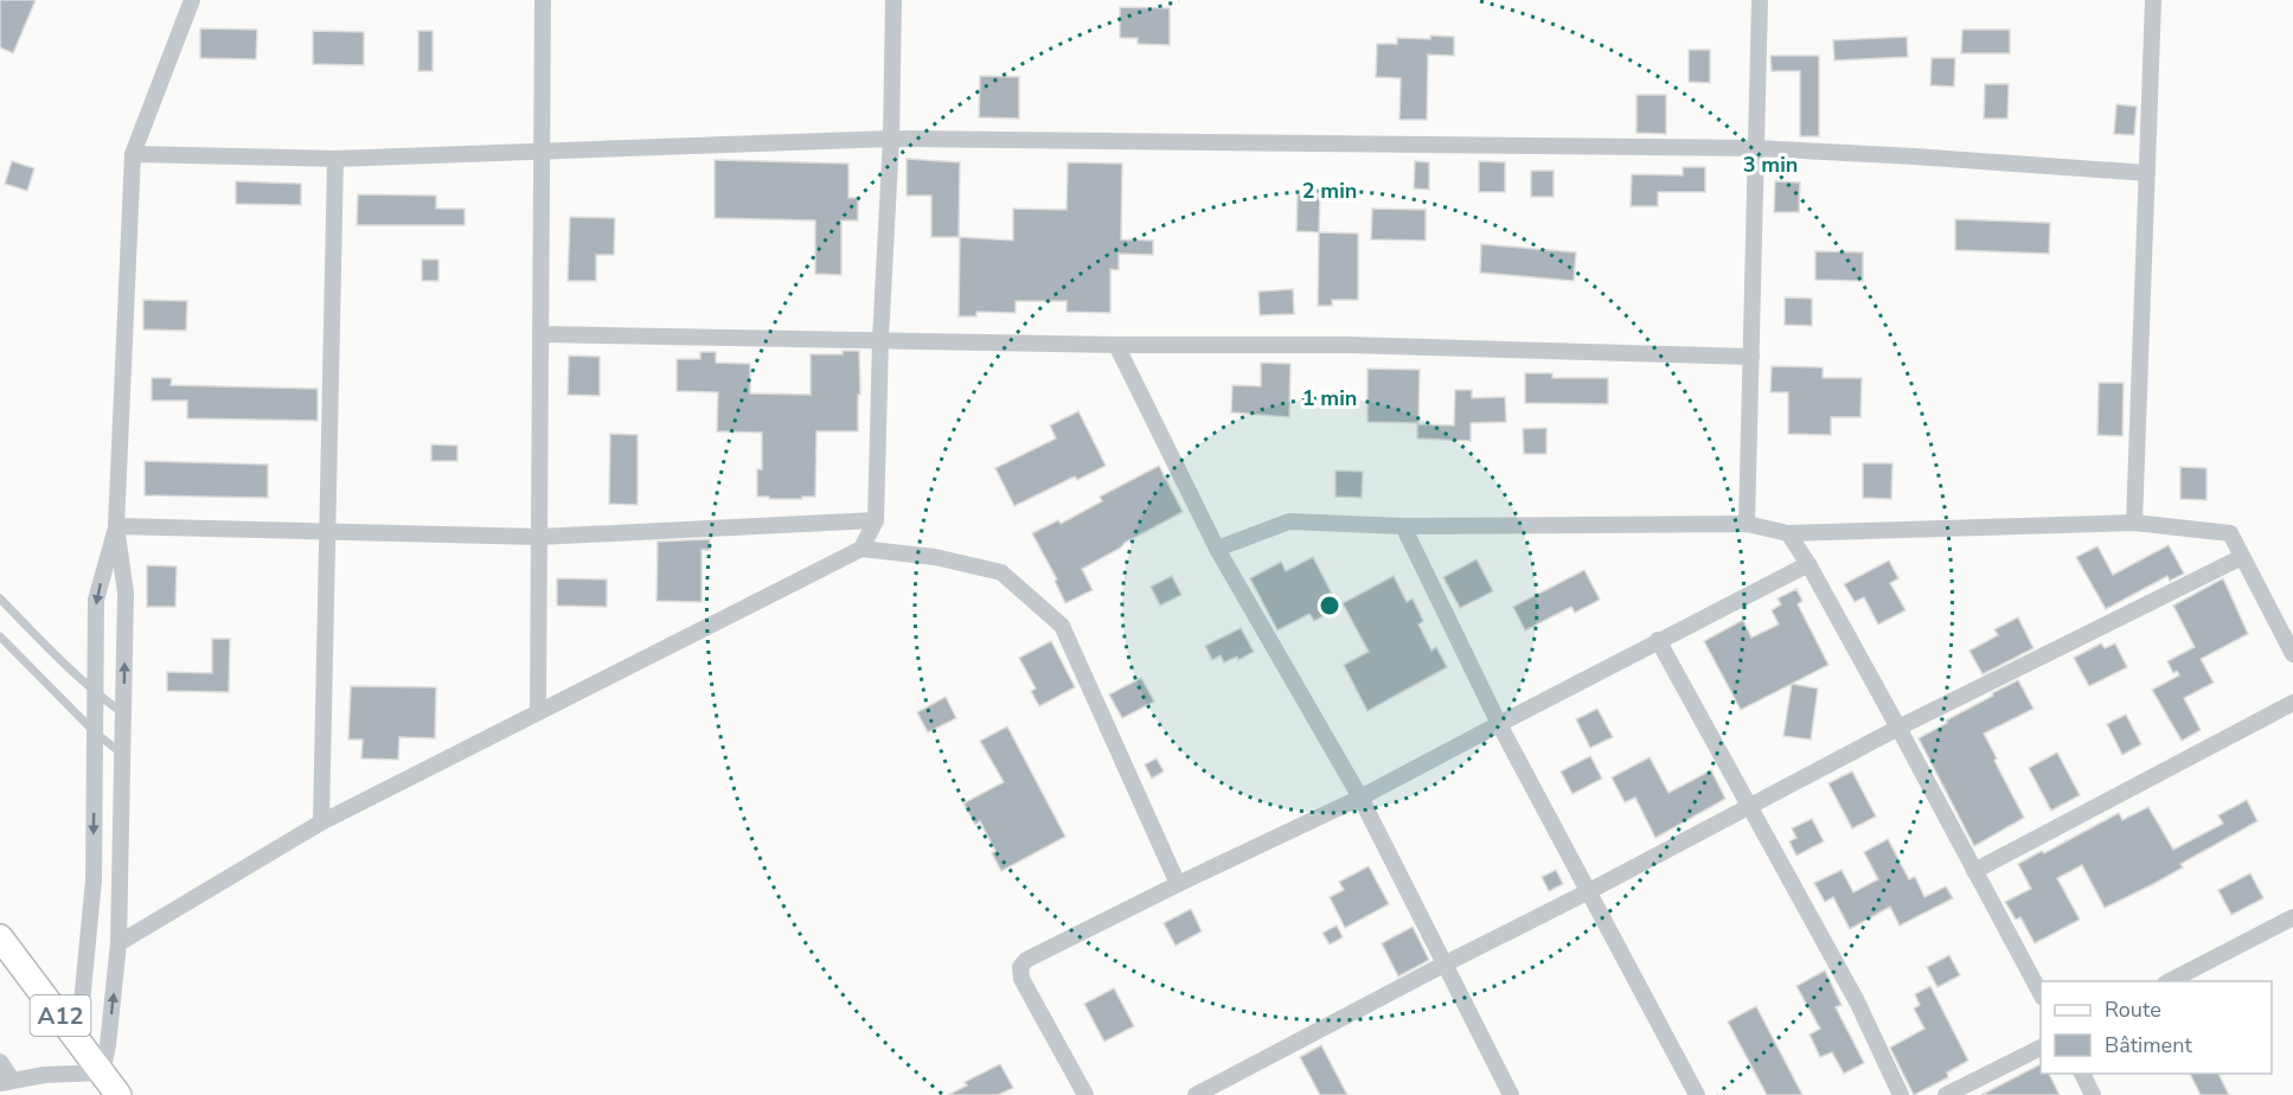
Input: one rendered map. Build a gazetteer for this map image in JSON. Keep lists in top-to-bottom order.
{
  "streets": {
    "main road": ["A12"]
  },
  "legend": ["Route", "Bâtiment"],
  "rings": ["3 min", "2 min", "1 min"]
}
